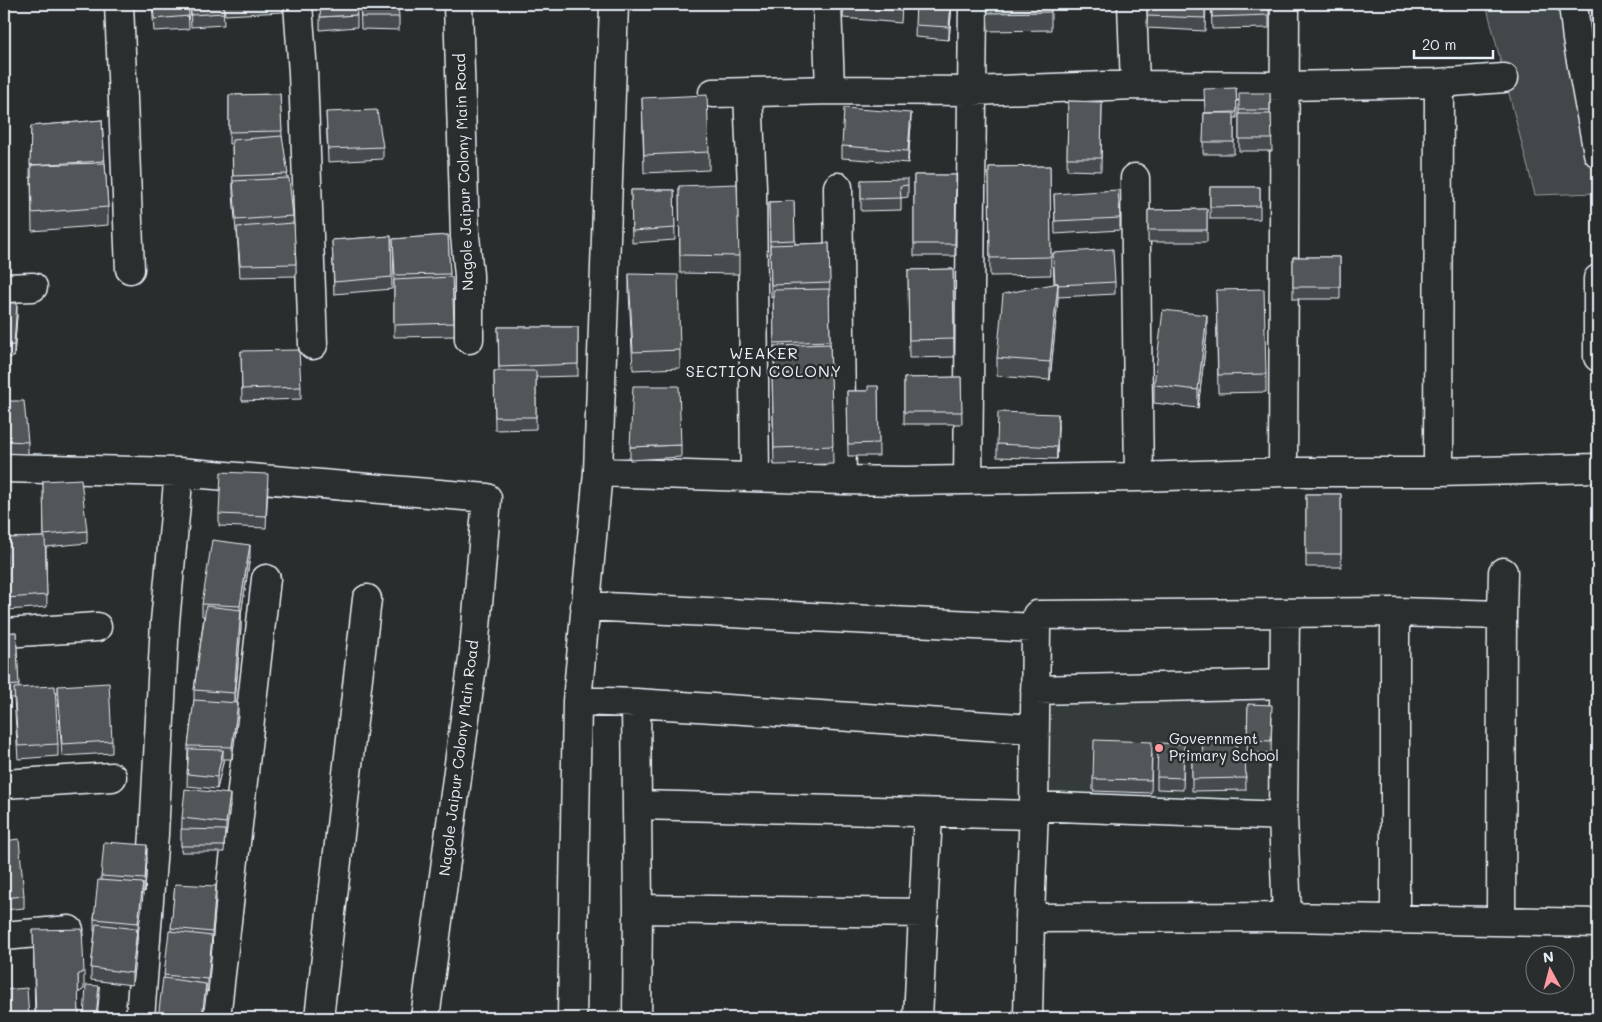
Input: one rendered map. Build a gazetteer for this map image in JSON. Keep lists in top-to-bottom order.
{
  "streets": {
    "street": ["Nagole Jaipur Colony Main Road"]
  },
  "districts": ["WEAKER SECTION COLONY"],
  "places": ["Government Primary School"],
  "scale_bar": "20 m",
  "north": "top"
}
